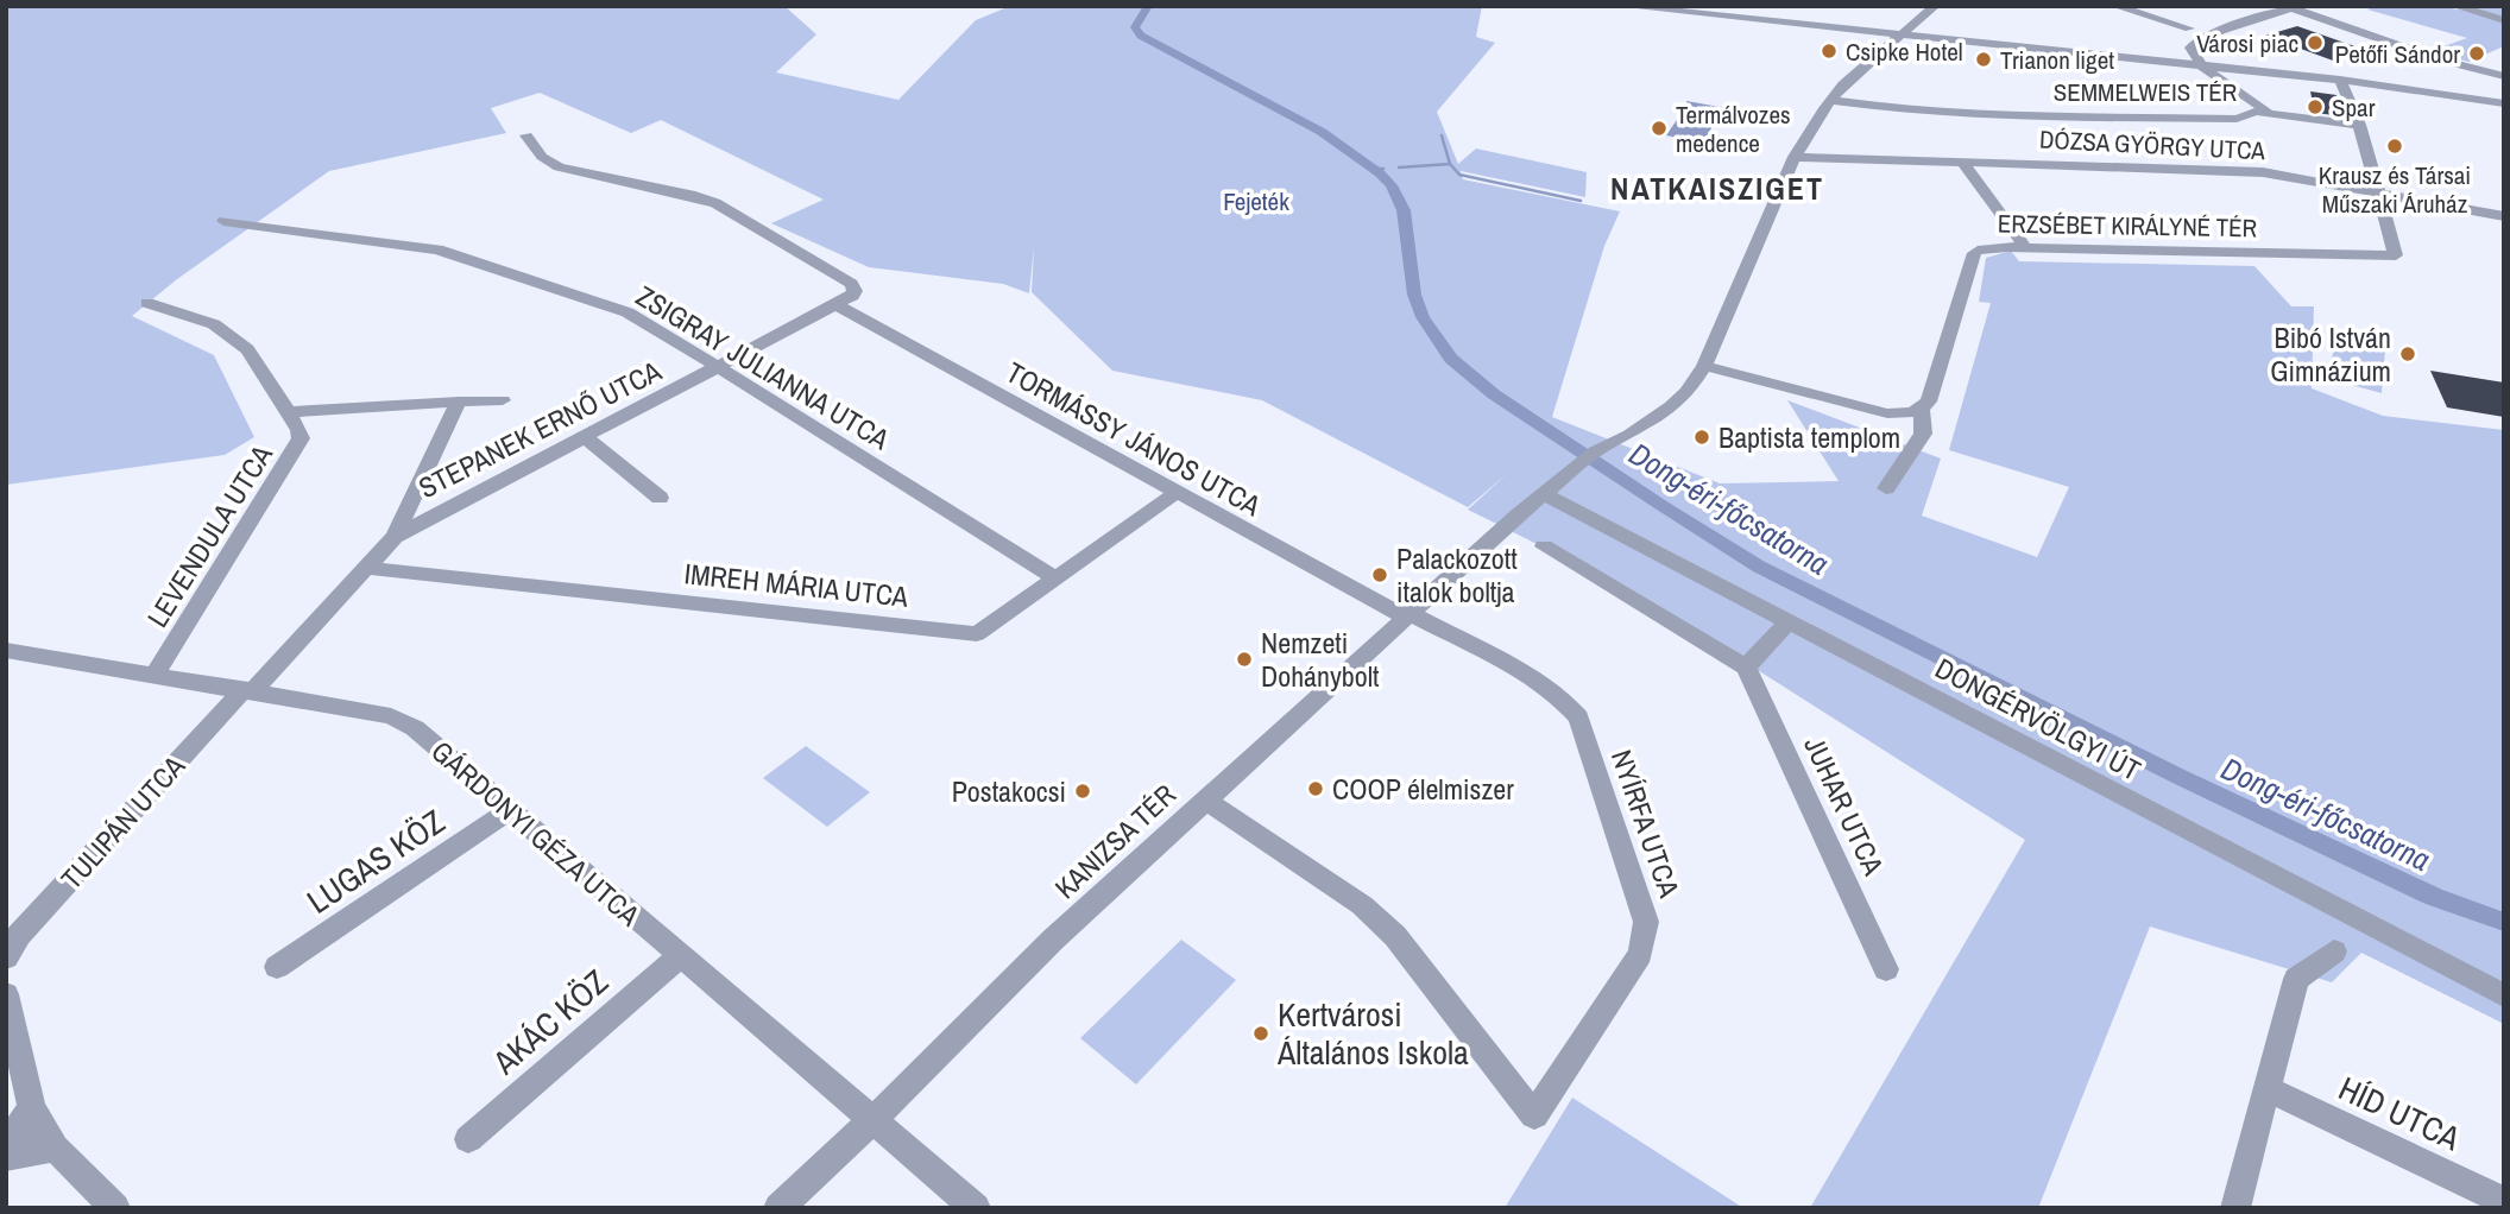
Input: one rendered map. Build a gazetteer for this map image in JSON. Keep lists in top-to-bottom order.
{
  "streets": {
    "street": [
      "SEMMELWEIS TÉR",
      "DÓZSA GYÖRGY UTCA",
      "ERZSÉBET KIRÁLYNÉ TÉR",
      "ZSIGRAY JULIANNA UTCA",
      "STEPANEK ERNŐ UTCA",
      "TORMÁSSY JÁNOS UTCA",
      "LEVENDULA UTCA",
      "IMREH MÁRIA UTCA",
      "DONGÉRVÖLGYI ÚT",
      "JUHAR UTCA",
      "TULIPÁN UTCA",
      "NYÍRFA UTCA",
      "GÁRDONYI GÉZA UTCA",
      "KANIZSA TÉR",
      "LUGAS KÖZ",
      "AKÁC KÖZ",
      "HÍD UTCA"
    ]
  },
  "crossings": [
    ["SEMMELWEIS TÉR", "KANIZSA TÉR"],
    ["DÓZSA GYÖRGY UTCA", "ERZSÉBET KIRÁLYNÉ TÉR"],
    ["DÓZSA GYÖRGY UTCA", "KANIZSA TÉR"],
    ["ZSIGRAY JULIANNA UTCA", "STEPANEK ERNŐ UTCA"],
    ["ZSIGRAY JULIANNA UTCA", "IMREH MÁRIA UTCA"],
    ["STEPANEK ERNŐ UTCA", "TORMÁSSY JÁNOS UTCA"],
    ["STEPANEK ERNŐ UTCA", "IMREH MÁRIA UTCA"],
    ["STEPANEK ERNŐ UTCA", "TULIPÁN UTCA"],
    ["TORMÁSSY JÁNOS UTCA", "IMREH MÁRIA UTCA"],
    ["TORMÁSSY JÁNOS UTCA", "NYÍRFA UTCA"],
    ["TORMÁSSY JÁNOS UTCA", "KANIZSA TÉR"],
    ["LEVENDULA UTCA", "GÁRDONYI GÉZA UTCA"],
    ["IMREH MÁRIA UTCA", "TULIPÁN UTCA"],
    ["DONGÉRVÖLGYI ÚT", "KANIZSA TÉR"],
    ["TULIPÁN UTCA", "GÁRDONYI GÉZA UTCA"],
    ["NYÍRFA UTCA", "KANIZSA TÉR"],
    ["GÁRDONYI GÉZA UTCA", "KANIZSA TÉR"],
    ["GÁRDONYI GÉZA UTCA", "LUGAS KÖZ"],
    ["GÁRDONYI GÉZA UTCA", "AKÁC KÖZ"]
  ],
  "districts": ["NATKAISZIGET"],
  "water": ["Dong-éri-főcsatorna"],
  "parks": ["Fejeték"],
  "places": [
    "Városi piac",
    "Csipke Hotel",
    "Petőfi Sándor",
    "Trianon liget",
    "Spar",
    "Termálvozes medence",
    "Krausz és Társai Műszaki Áruház",
    "Bibó István Gimnázium",
    "Baptista templom",
    "Palackozott italok boltja",
    "Nemzeti Dohánybolt",
    "COOP élelmiszer",
    "Postakocsi",
    "Kertvárosi Általános Iskola"
  ]
}
